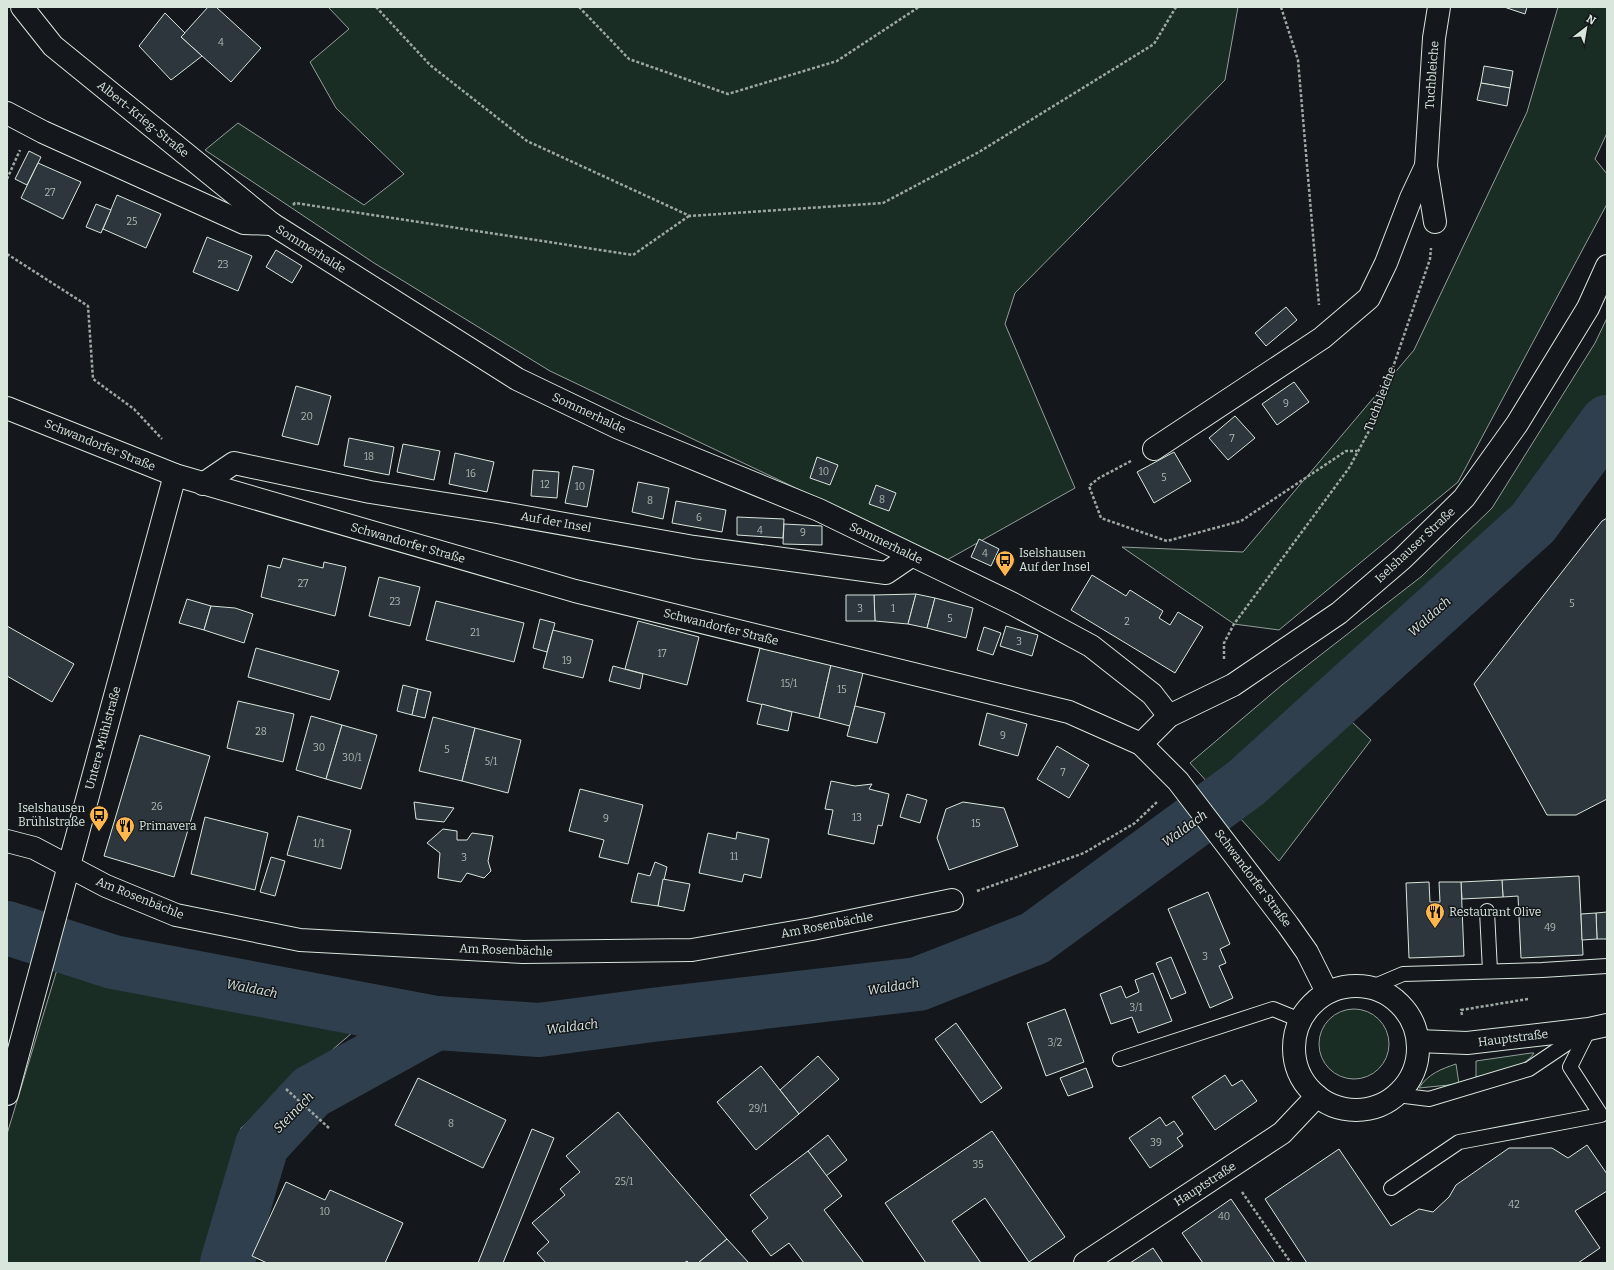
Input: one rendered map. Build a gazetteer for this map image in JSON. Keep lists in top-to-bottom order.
{
  "streets": {
    "street": [
      "Tuchbleiche",
      "Albert-Krieg-Straße",
      "Sommerhalde",
      "Schwandorfer Straße",
      "Auf der Insel",
      "Iselshauser Straße",
      "Untere Mühlstraße",
      "Am Rosenbächle",
      "Hauptstraße"
    ]
  },
  "crossings": [
    ["Albert-Krieg-Straße", "Sommerhalde"],
    ["Sommerhalde", "Auf der Insel"],
    ["Sommerhalde", "Iselshauser Straße"],
    ["Schwandorfer Straße", "Auf der Insel"],
    ["Schwandorfer Straße", "Iselshauser Straße"],
    ["Schwandorfer Straße", "Untere Mühlstraße"],
    ["Schwandorfer Straße", "Hauptstraße"],
    ["Untere Mühlstraße", "Am Rosenbächle"]
  ],
  "water": ["Waldach", "Steinach"],
  "places": {
    "bus stop": ["Iselshausen Auf der Insel", "Iselshausen Brühlstraße"],
    "restaurant": ["Primavera", "Restaurant Olive"]
  },
  "house_numbers": [
    "4",
    "27",
    "25",
    "23",
    "9",
    "20",
    "7",
    "18",
    "10",
    "16",
    "5",
    "12",
    "10",
    "8",
    "8",
    "6",
    "4",
    "9",
    "4",
    "27",
    "23",
    "5",
    "3",
    "1",
    "5",
    "2",
    "21",
    "3",
    "17",
    "19",
    "15/1",
    "15",
    "28",
    "9",
    "30",
    "5",
    "30/1",
    "5/1",
    "7",
    "26",
    "13",
    "9",
    "15",
    "1/1",
    "11",
    "3",
    "49",
    "3",
    "3/1",
    "3/2",
    "29/1",
    "8",
    "39",
    "35",
    "25/1",
    "42",
    "10",
    "40"
  ],
  "north": "top right"
}
